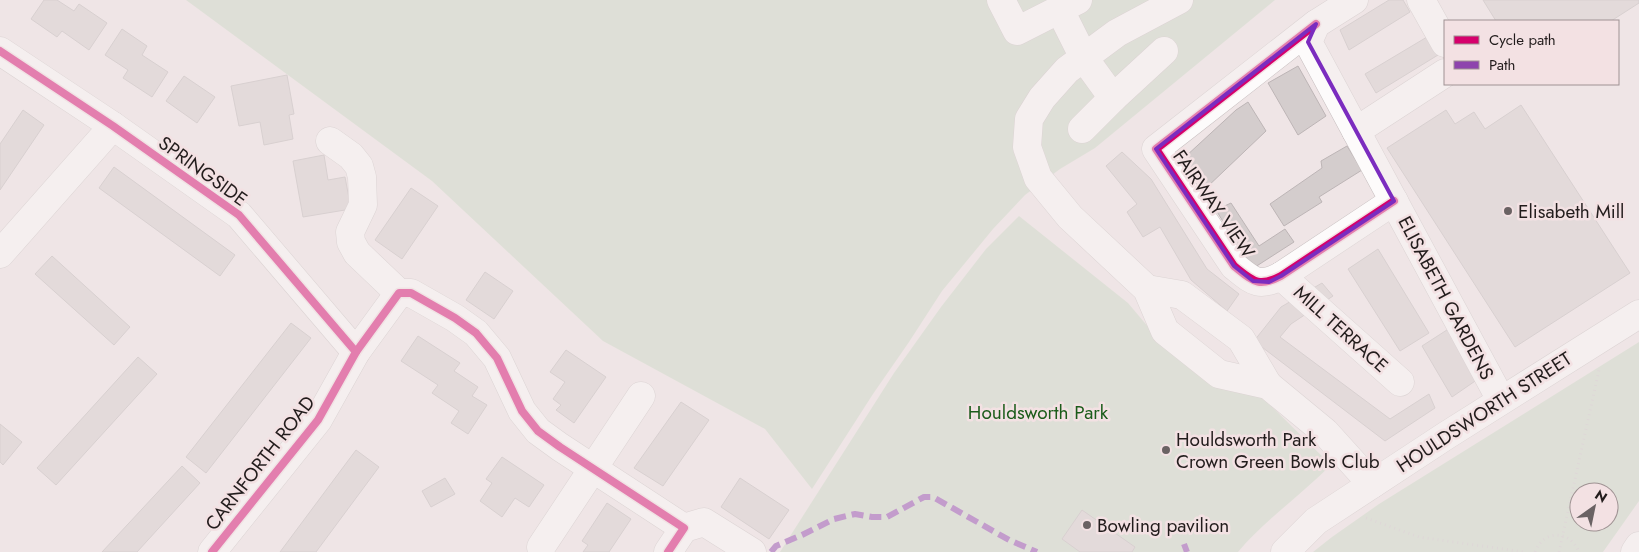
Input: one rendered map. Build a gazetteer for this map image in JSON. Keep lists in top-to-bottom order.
{
  "streets": {
    "street": [
      "SPRINGSIDE",
      "FAIRWAY VIEW",
      "ELISABETH GARDENS",
      "MILL TERRACE",
      "HOULDSWORTH STREET",
      "CARNFORTH ROAD"
    ]
  },
  "crossings": [
    ["SPRINGSIDE", "CARNFORTH ROAD"],
    ["FAIRWAY VIEW", "ELISABETH GARDENS"],
    ["FAIRWAY VIEW", "MILL TERRACE"],
    ["ELISABETH GARDENS", "HOULDSWORTH STREET"]
  ],
  "parks": ["Houldsworth Park"],
  "places": ["Elisabeth Mill", "Houldsworth Park Crown Green Bowls Club", "Bowling pavilion"],
  "legend": ["Cycle path", "Path"],
  "north": "top right"
}
